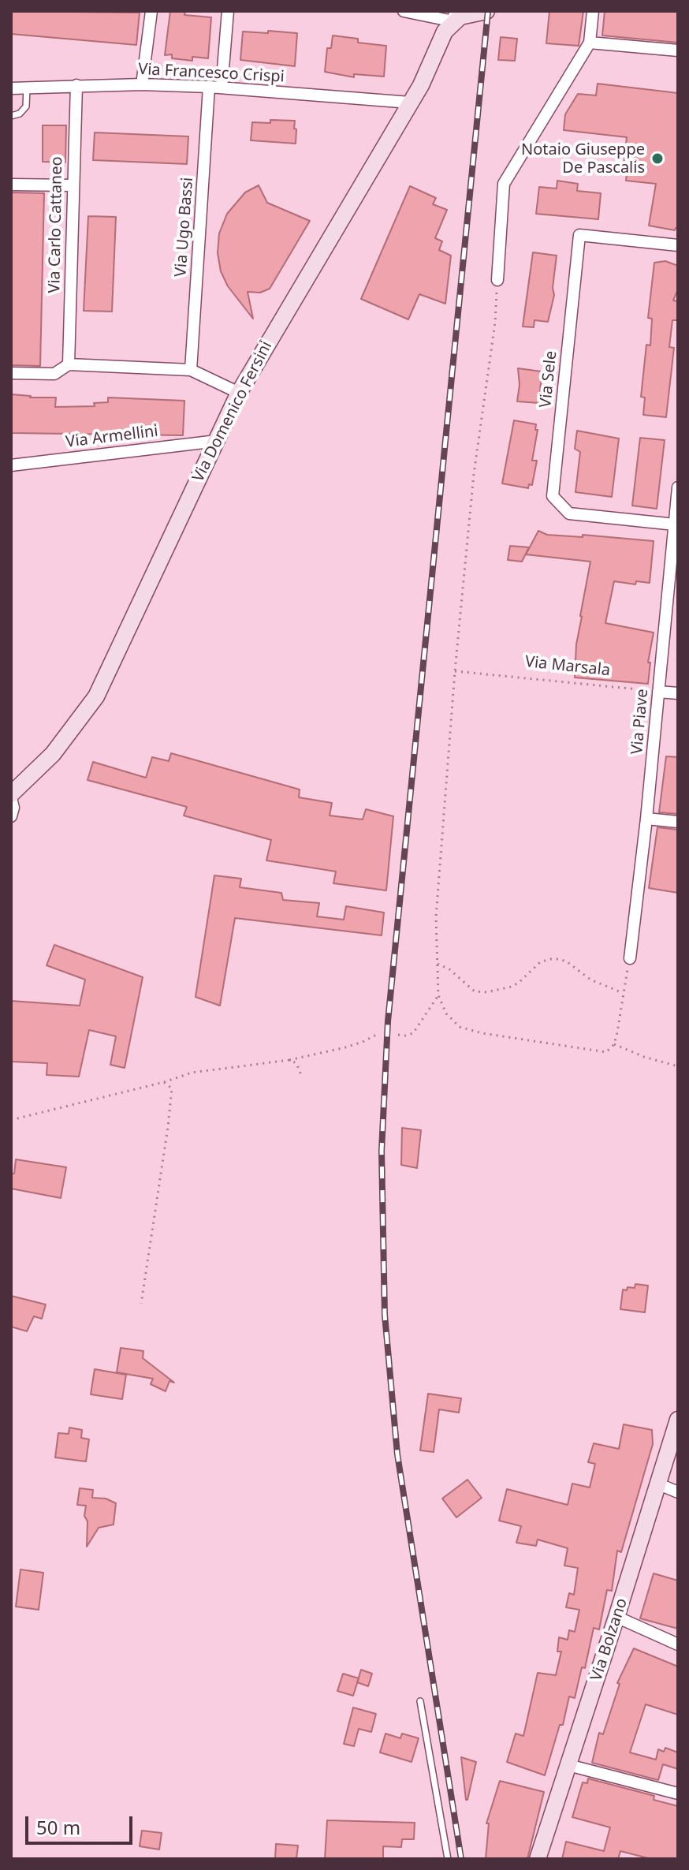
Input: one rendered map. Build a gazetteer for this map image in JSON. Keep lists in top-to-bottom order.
{
  "streets": {
    "main road": ["Via Domenico Fersini", "Via Bolzano"],
    "street": [
      "Via Francesco Crispi",
      "Via Carlo Cattaneo",
      "Via Ugo Bassi",
      "Via Sele",
      "Via Armellini",
      "Via Piave"
    ],
    "path": ["Via Marsala"]
  },
  "crossings": [
    ["Via Francesco Crispi", "Via Carlo Cattaneo"],
    ["Via Francesco Crispi", "Via Ugo Bassi"],
    ["Via Francesco Crispi", "Via Domenico Fersini"],
    ["Via Sele", "Via Piave"],
    ["Via Domenico Fersini", "Via Armellini"],
    ["Via Marsala", "Via Piave"]
  ],
  "places": ["Notaio Giuseppe De Pascalis"],
  "scale_bar": "50 m"
}
